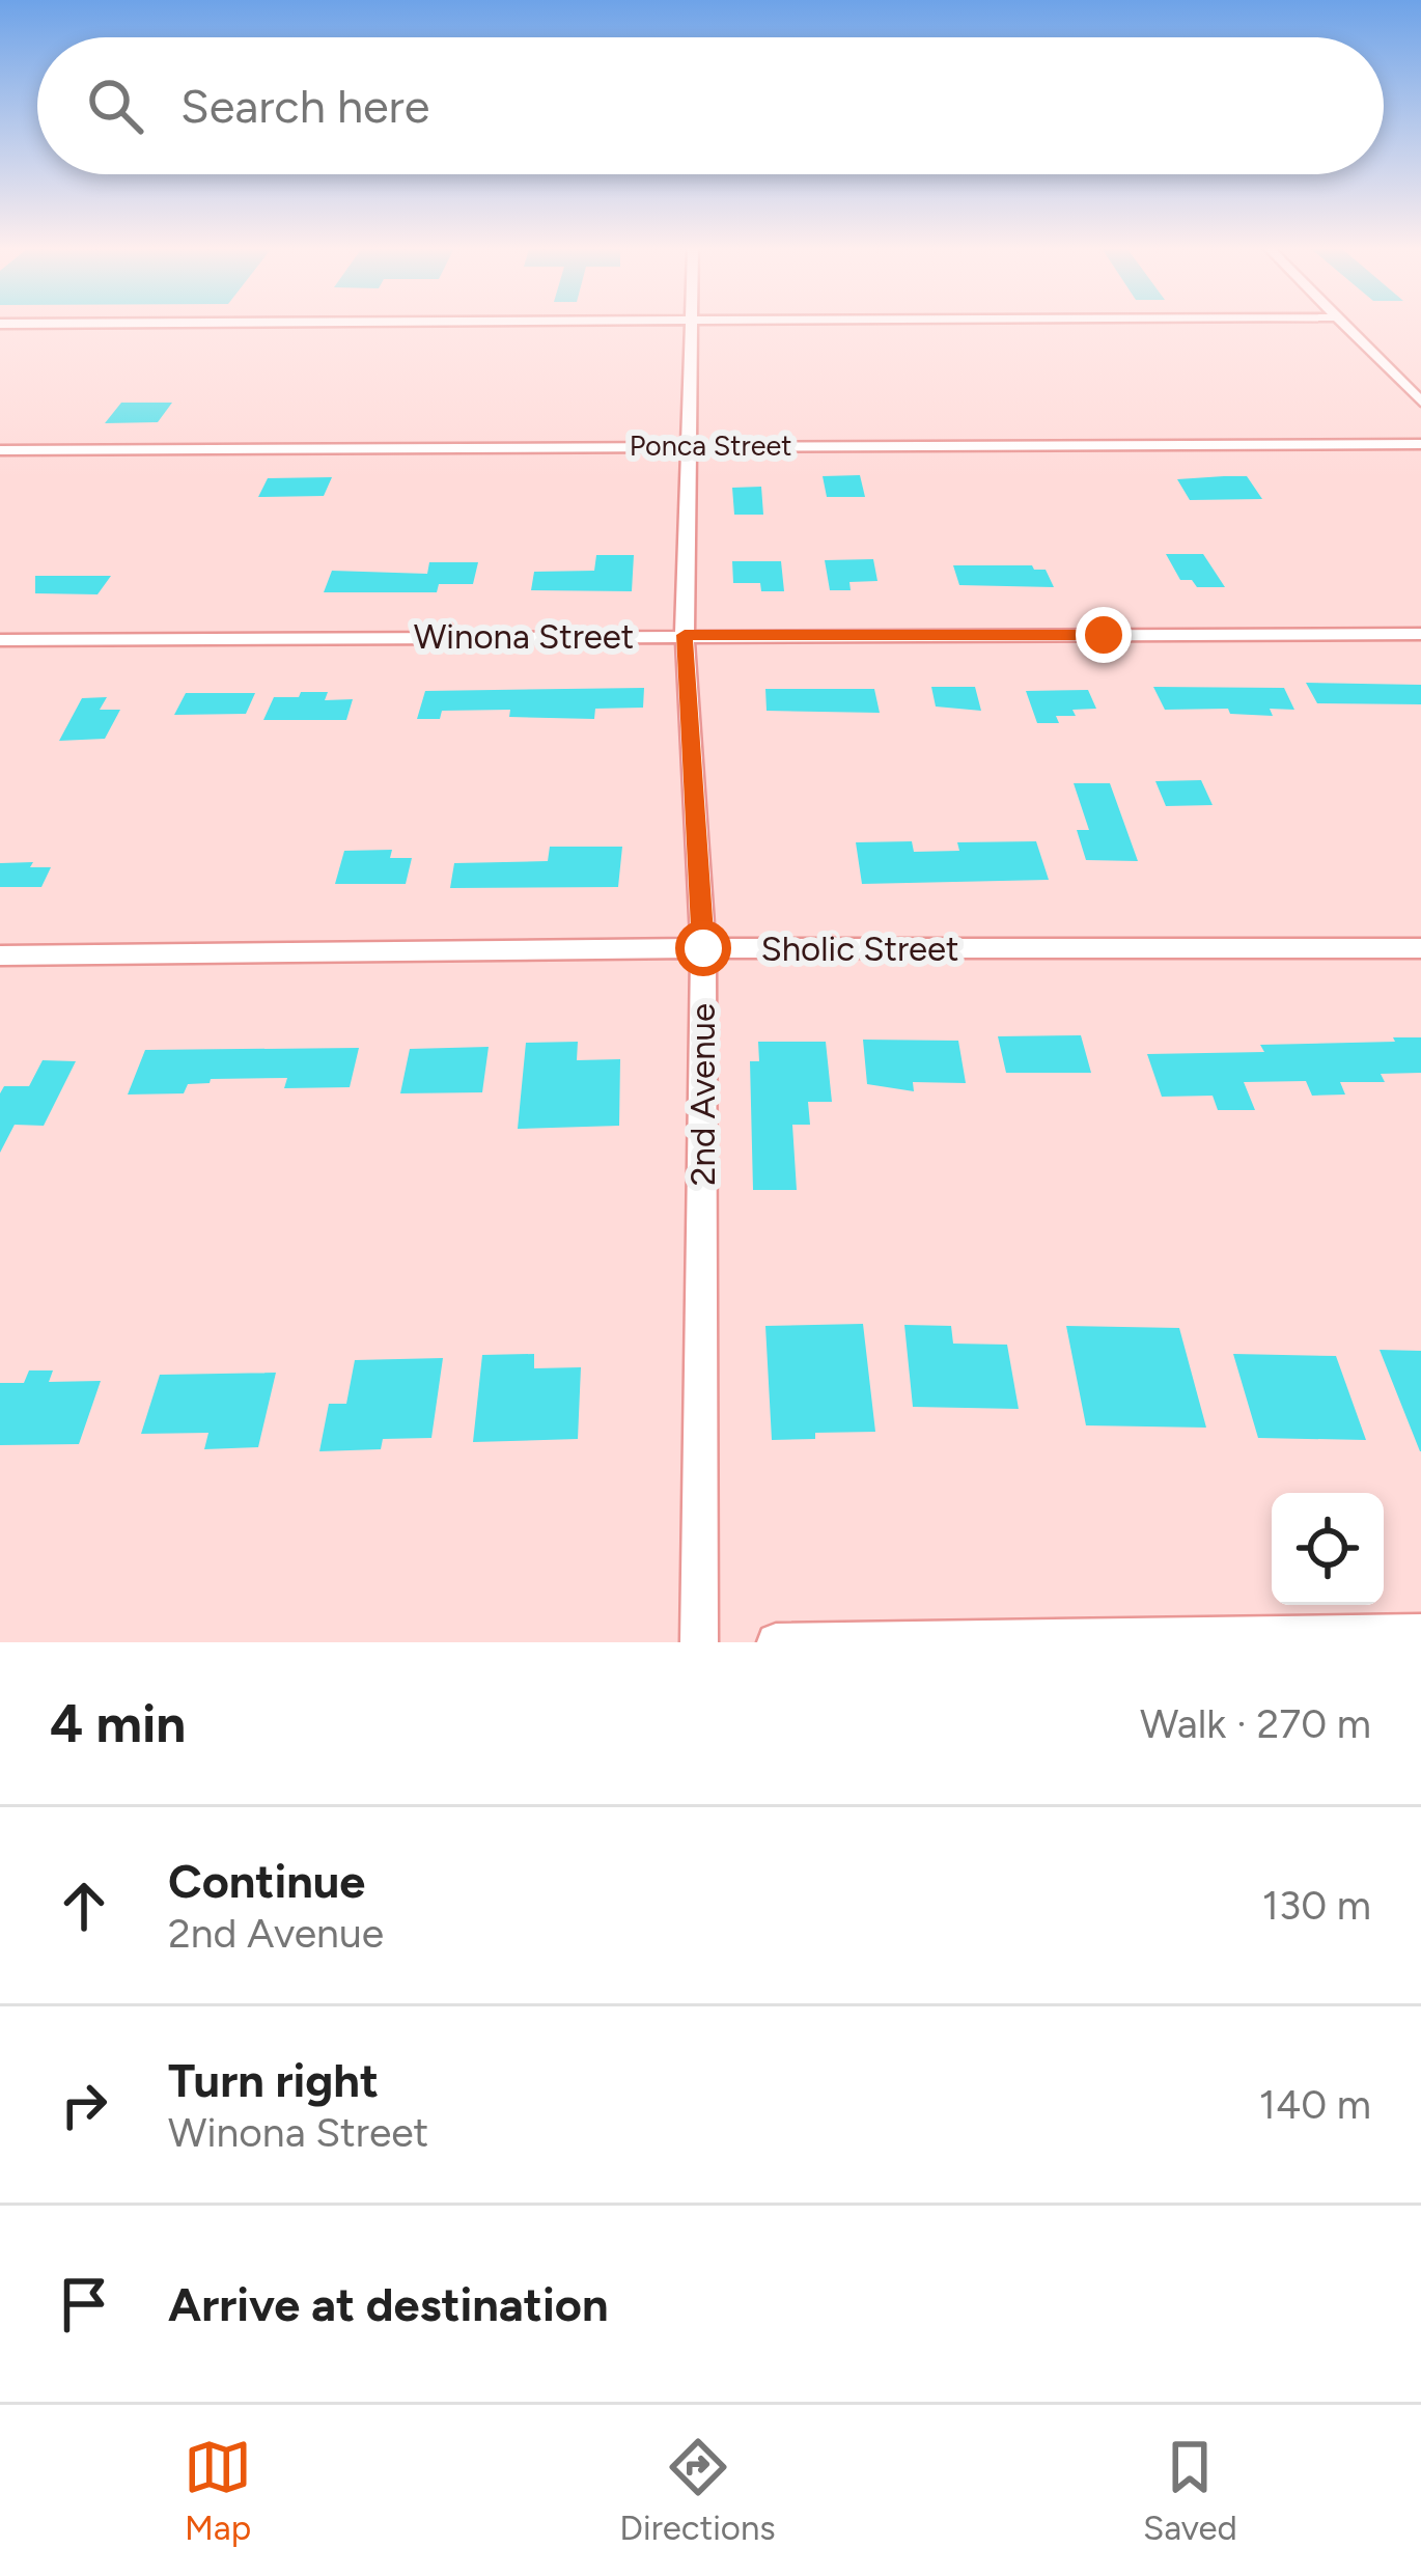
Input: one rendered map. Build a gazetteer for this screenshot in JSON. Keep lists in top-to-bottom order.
{
  "streets": {
    "street": [
      "Ponca Street",
      "Winona Street",
      "Sholic Street",
      "2nd Avenue"
    ]
  },
  "crossings": [
    ["Ponca Street", "2nd Avenue"],
    ["Winona Street", "2nd Avenue"],
    ["Sholic Street", "2nd Avenue"]
  ],
  "page": {
    "search": "Search here",
    "heading": ["4 min", "Walk · 270 m"],
    "list": [
      ["Continue", "2nd Avenue", "130 m"],
      ["Turn right", "Winona Street", "140 m"],
      "Arrive at destination"
    ],
    "nav": ["Map", "Directions", "Saved"]
  }
}
